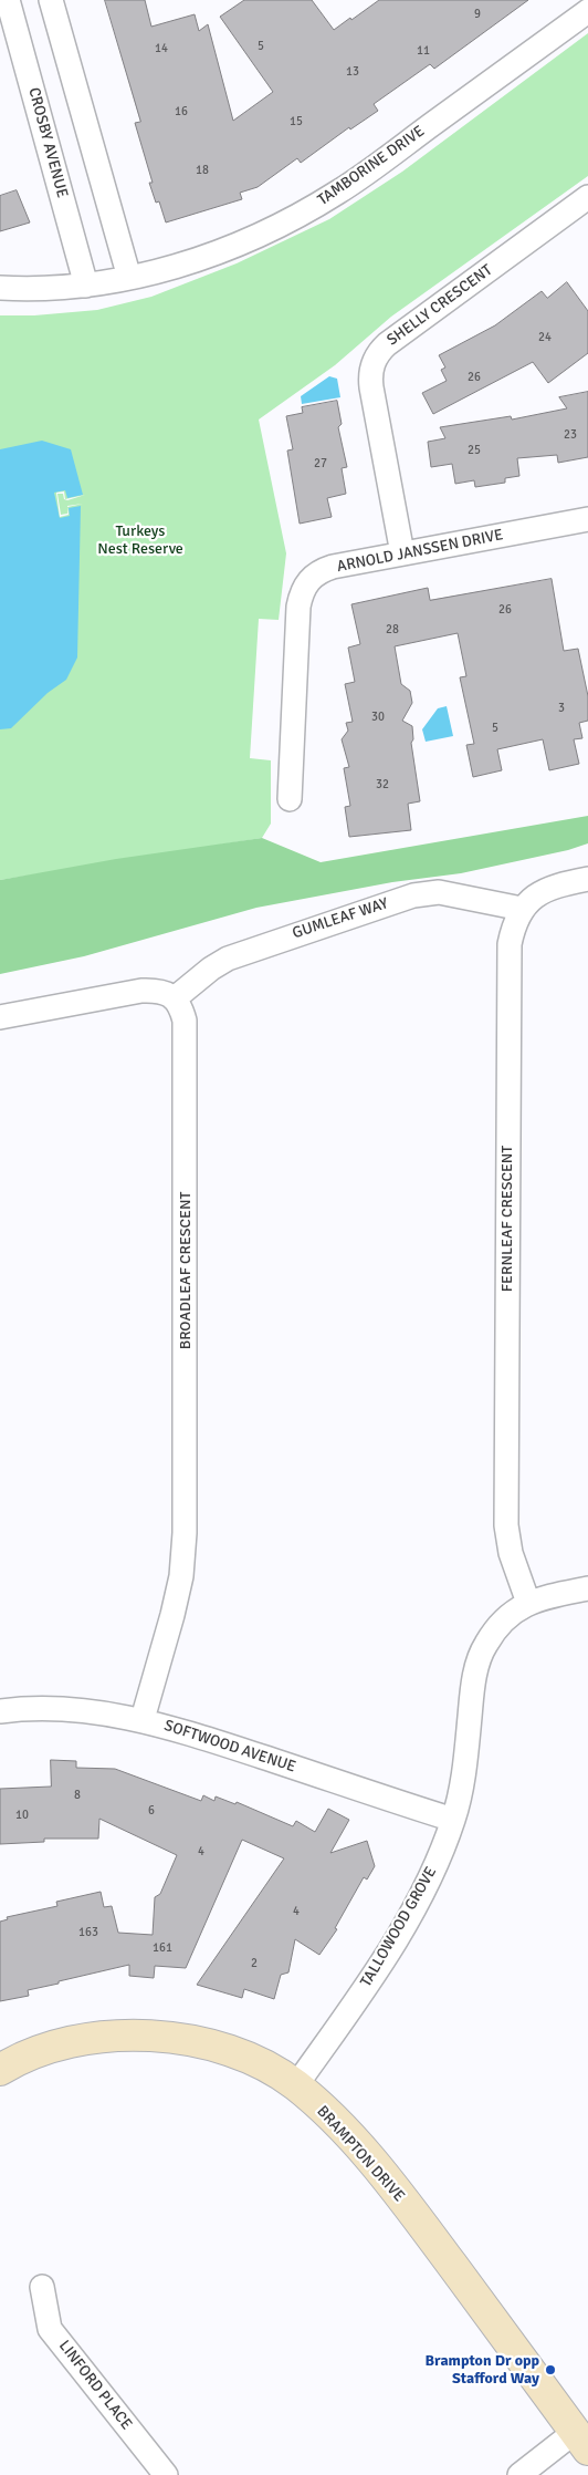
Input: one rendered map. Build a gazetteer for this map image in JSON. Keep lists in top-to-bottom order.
{
  "streets": {
    "street": [
      "CROSBY AVENUE",
      "TAMBORINE DRIVE",
      "SHELLY CRESCENT",
      "ARNOLD JANSSEN DRIVE",
      "GUMLEAF WAY",
      "FERNLEAF CRESCENT",
      "BROADLEAF CRESCENT",
      "SOFTWOOD AVENUE",
      "TALLOWOOD GROVE",
      "BRAMPTON DRIVE",
      "LINFORD PLACE"
    ]
  },
  "crossings": [
    ["CROSBY AVENUE", "TAMBORINE DRIVE"],
    ["SHELLY CRESCENT", "ARNOLD JANSSEN DRIVE"],
    ["GUMLEAF WAY", "FERNLEAF CRESCENT"],
    ["GUMLEAF WAY", "BROADLEAF CRESCENT"],
    ["FERNLEAF CRESCENT", "TALLOWOOD GROVE"],
    ["BROADLEAF CRESCENT", "SOFTWOOD AVENUE"],
    ["SOFTWOOD AVENUE", "TALLOWOOD GROVE"],
    ["TALLOWOOD GROVE", "BRAMPTON DRIVE"]
  ],
  "parks": ["Turkeys Nest Reserve"],
  "places": ["Brampton Dr opp Stafford Way"],
  "house_numbers": [
    "9",
    "5",
    "14",
    "11",
    "13",
    "16",
    "15",
    "18",
    "24",
    "26",
    "23",
    "25",
    "27",
    "26",
    "28",
    "3",
    "30",
    "5",
    "32",
    "8",
    "6",
    "10",
    "4",
    "4",
    "163",
    "161",
    "2"
  ]
}
